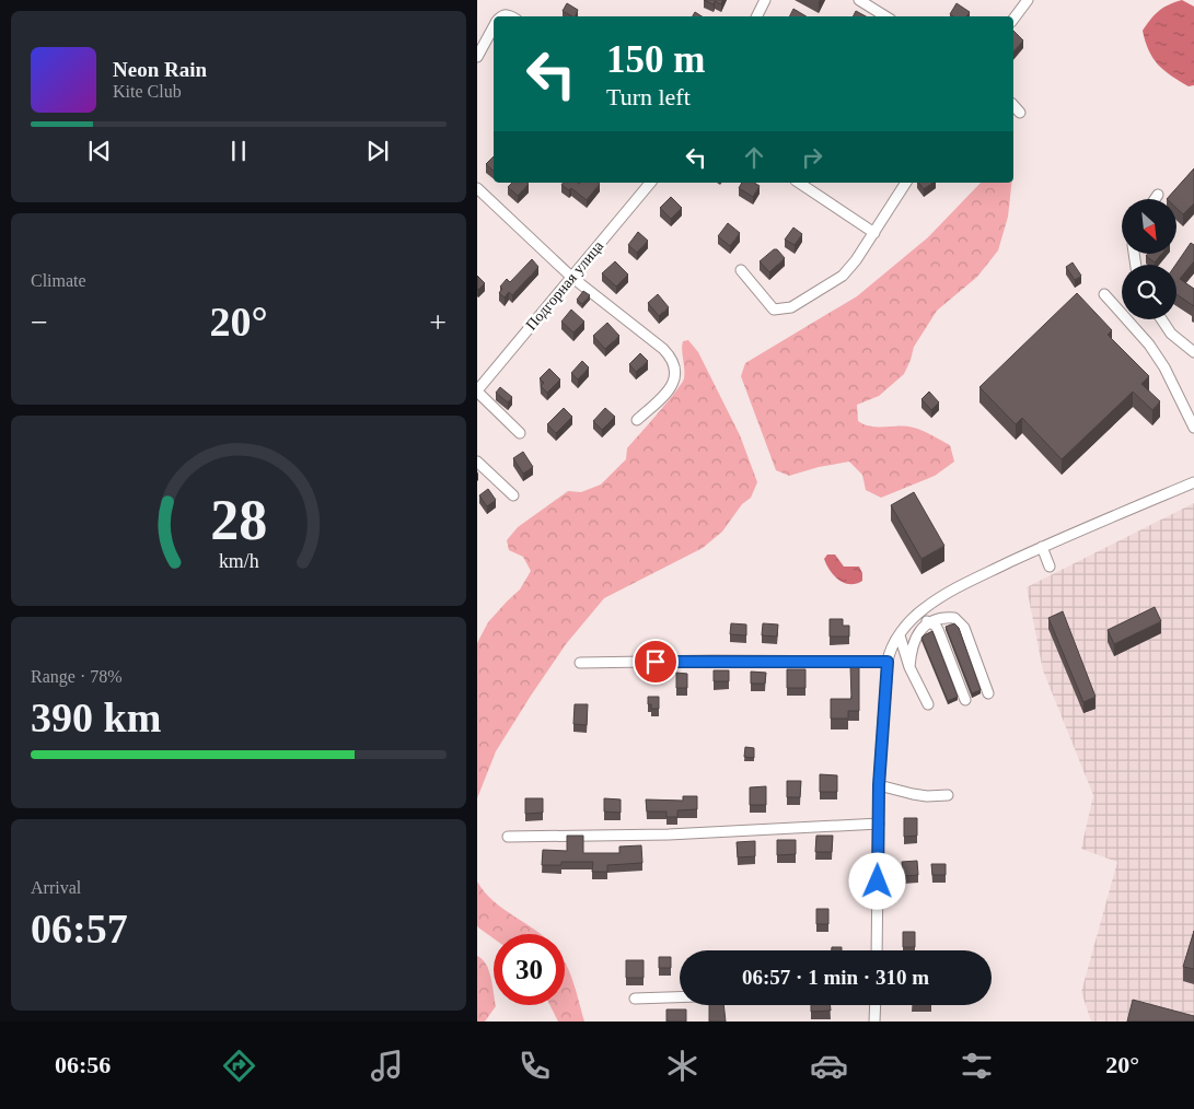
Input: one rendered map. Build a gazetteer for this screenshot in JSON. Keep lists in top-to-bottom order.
{
  "streets": {
    "street": ["Подгорная улица"]
  },
  "north": "bottom right",
  "page": {
    "turn": ["150 m", "Turn left"],
    "song": ["Neon Rain", "Kite Club"],
    "tile": [
      "Climate",
      ["Range · 78%", "390 km"],
      ["Arrival", "06:57"]
    ],
    "heat": ["−", "20°", "+"],
    "limit": "30",
    "trip": "06:57 · 1 min · 310 m",
    "tabs": ["06:56", "20°"],
    "gauge": ["28", "km/h"]
  }
}
